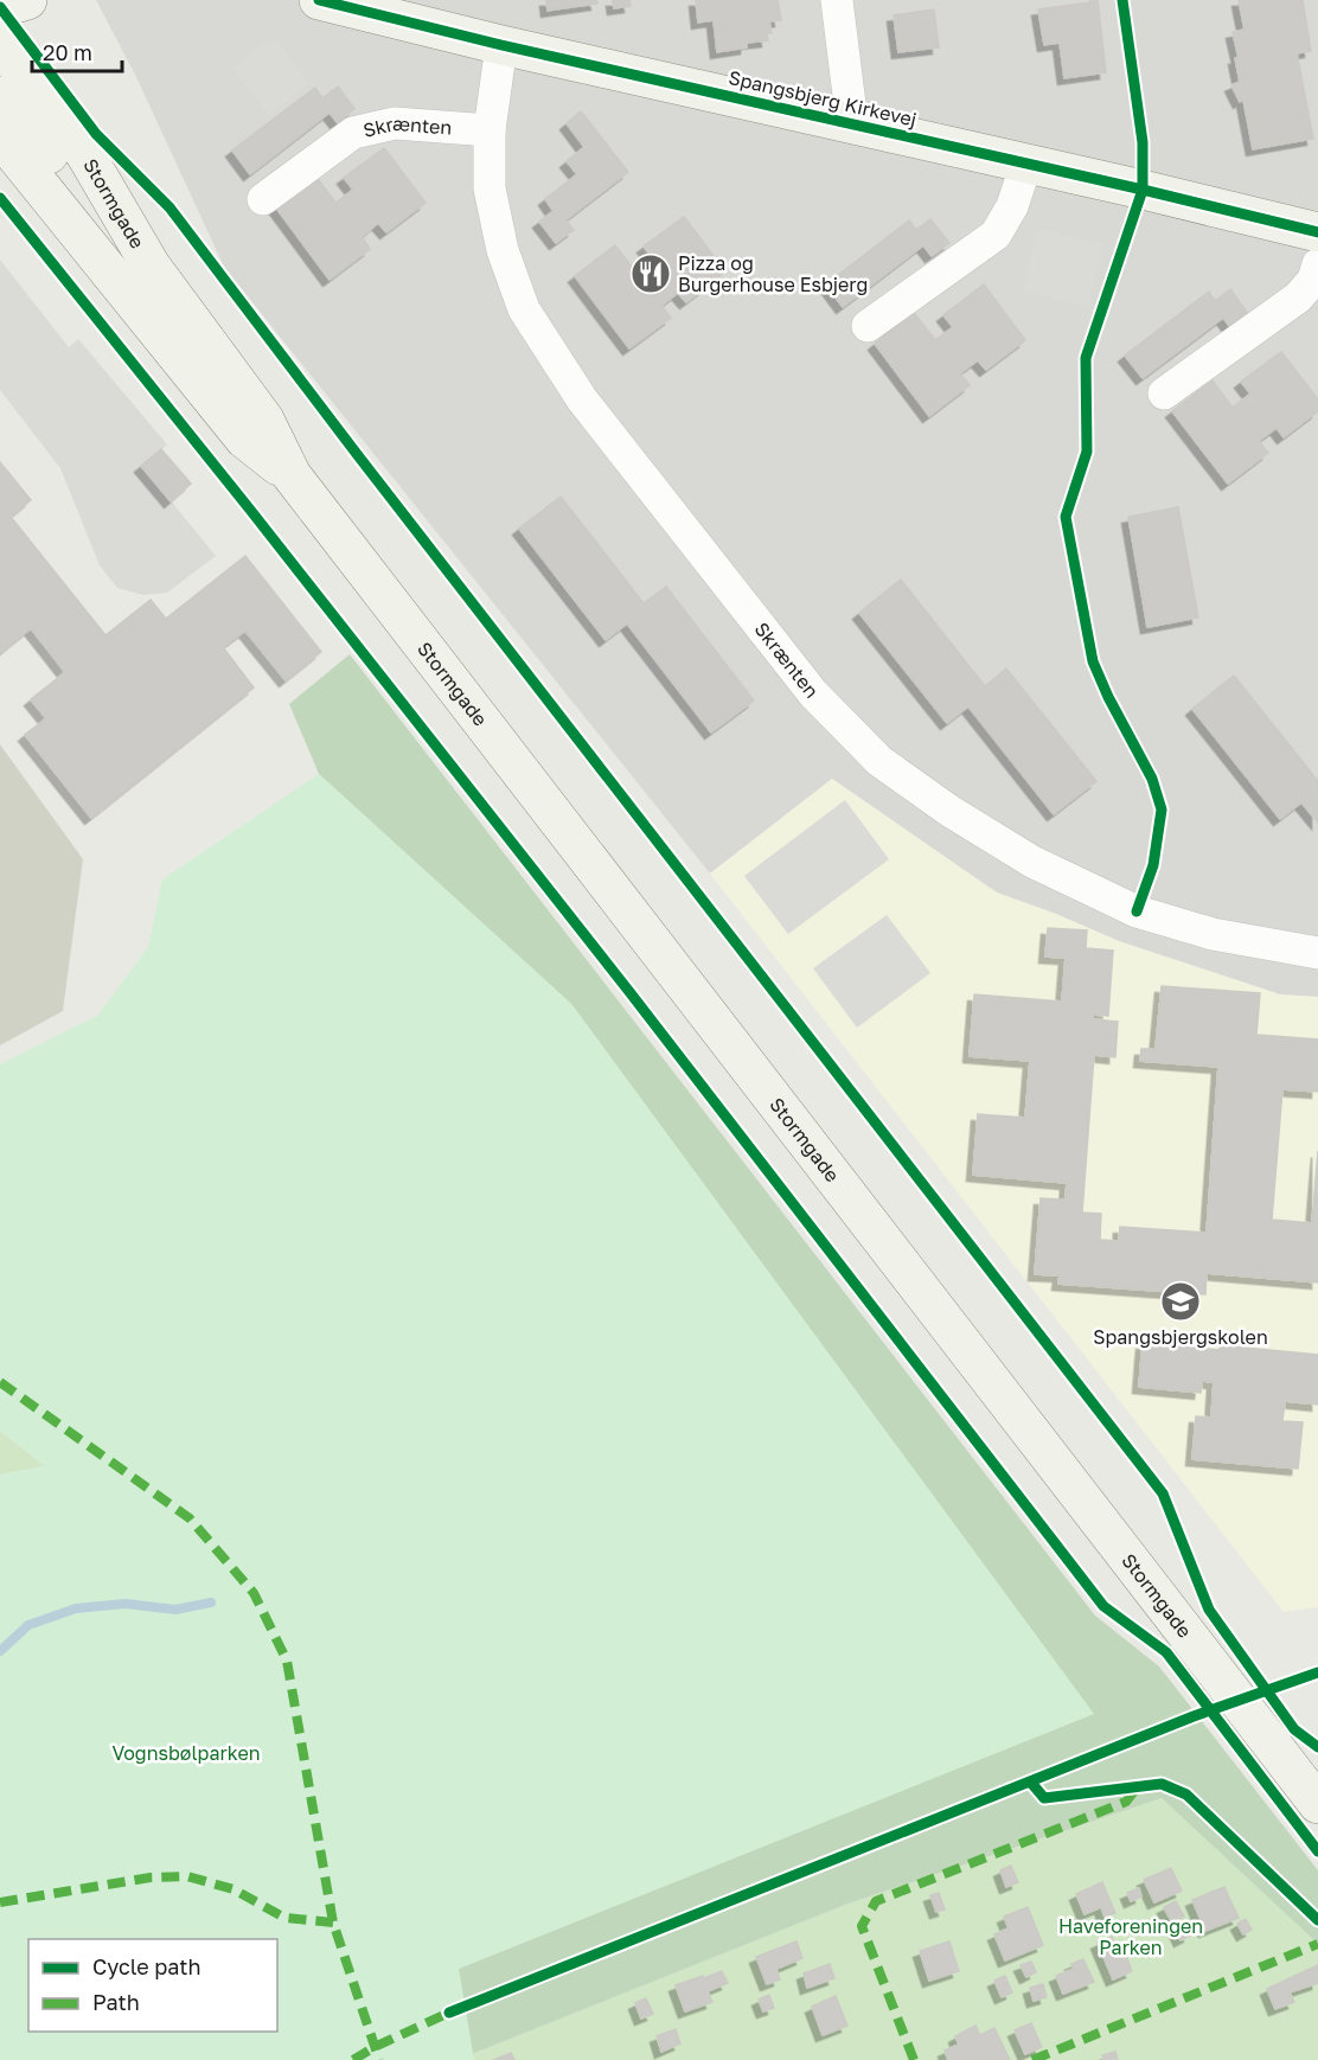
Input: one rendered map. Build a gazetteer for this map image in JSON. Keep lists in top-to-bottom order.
{
  "streets": {
    "street": ["Spangsbjerg Kirkevej", "Skrænten", "Stormgade"]
  },
  "crossings": [
    ["Spangsbjerg Kirkevej", "Skrænten"]
  ],
  "parks": ["Vognsbølparken", "Haveforeningen Parken"],
  "places": {
    "restaurant": ["Pizza og Burgerhouse Esbjerg"],
    "school or university": ["Spangsbjergskolen"]
  },
  "legend": ["Cycle path", "Path"],
  "scale_bar": "20 m"
}
